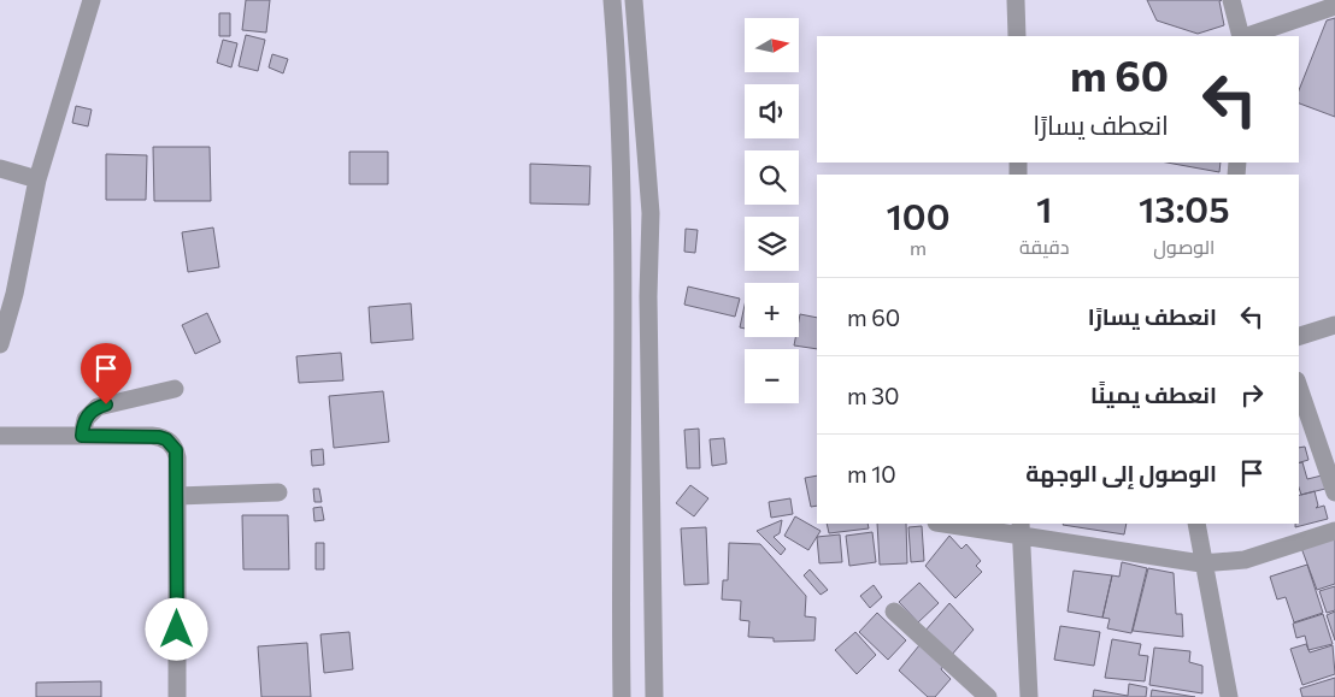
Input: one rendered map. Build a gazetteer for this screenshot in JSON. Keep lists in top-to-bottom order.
{
  "north": "right",
  "page": {
    "map_buttons": ["+", "−"],
    "turn": ["60 m", "انعطف يسارًا"],
    "eta": [
      "13:05",
      "الوصول",
      "1",
      "دقيقة",
      "100",
      "m"
    ],
    "list": [
      {
        "name": "انعطف يسارًا",
        "value": "60 m"
      },
      {
        "name": "انعطف يمينًا",
        "value": "30 m"
      },
      {
        "name": "الوصول إلى الوجهة",
        "value": "10 m"
      }
    ]
  }
}
